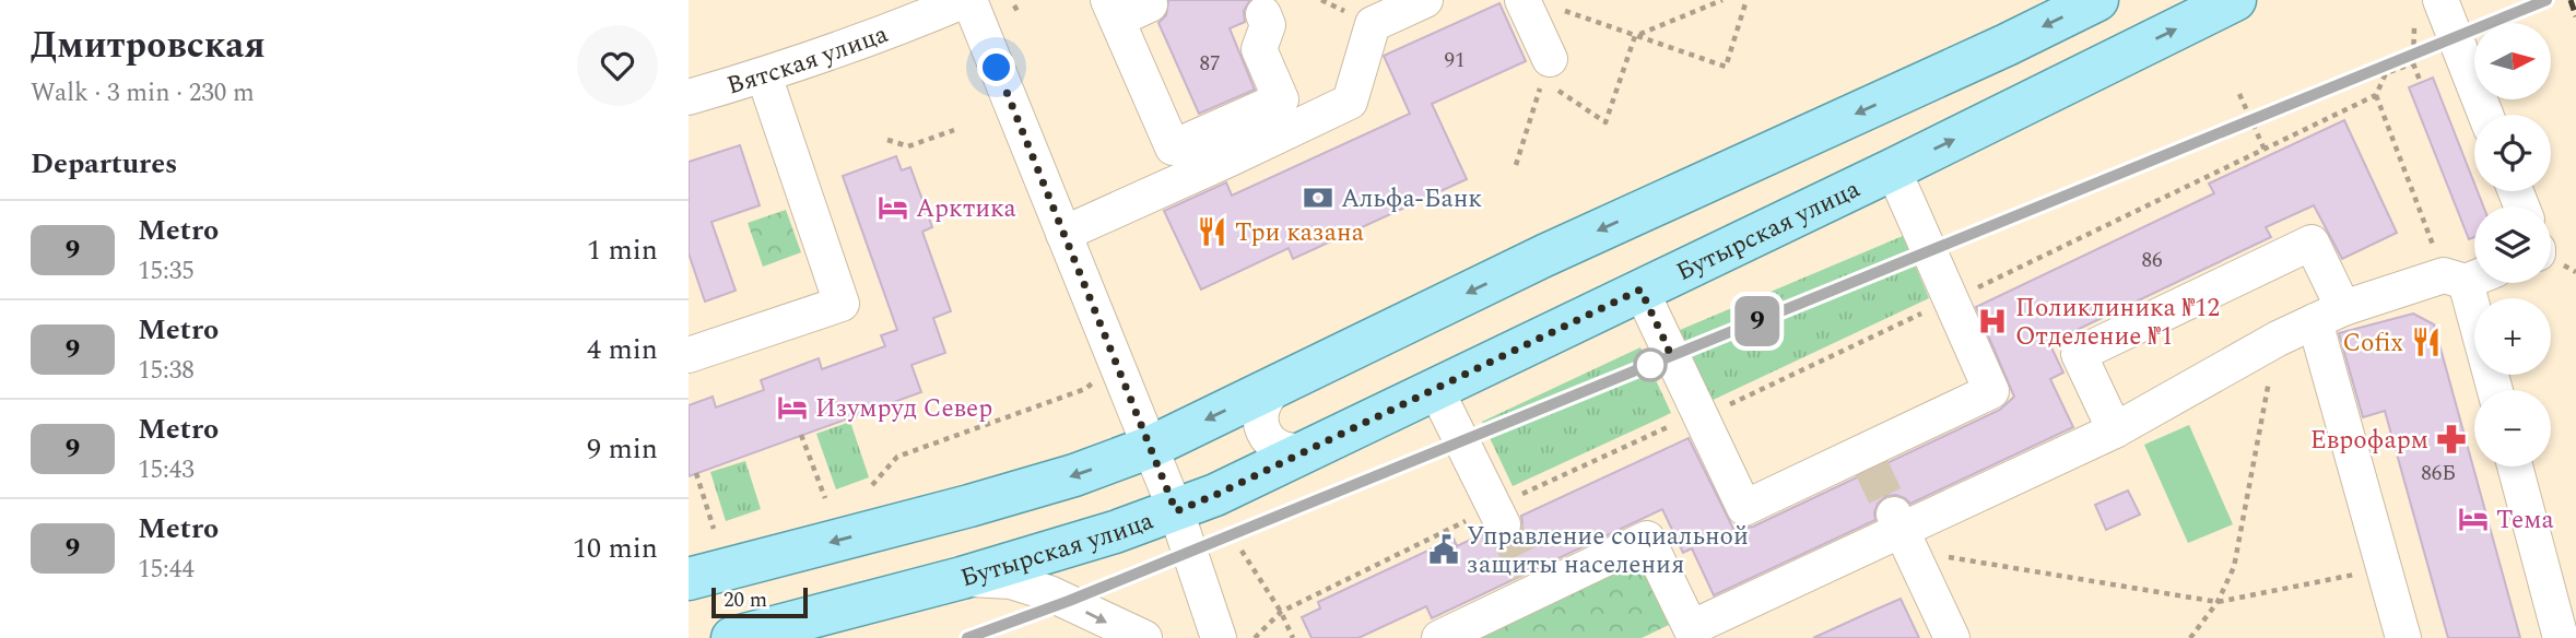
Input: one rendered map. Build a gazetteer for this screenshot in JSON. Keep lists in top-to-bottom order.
{
  "streets": {
    "main road": ["Бутырская улица"],
    "street": ["Вятская улица"]
  },
  "places": {
    "bank": ["Альфа-Банк"],
    "hotel": ["Арктика", "Изумруд Север", "Тема"],
    "restaurant": ["Три казана", "Cofix"],
    "hospital": ["Поликлиника №12 Отделение №1"],
    "pharmacy": ["Еврофарм"],
    "public building": ["Управление социальной защиты населения"]
  },
  "lines": ["metro line 9"],
  "house_numbers": [
    "91",
    "87",
    "86",
    "86Б"
  ],
  "scale_bar": "20 m",
  "north": "right",
  "page": {
    "heading": [
      ["Дмитровская", "Walk · 3 min · 230 m"],
      "Departures"
    ],
    "on_map": "9",
    "map_buttons": ["+", "−"],
    "list": [
      {
        "mark": "9",
        "name": "Metro",
        "note": "15:35",
        "value": "1 min"
      },
      {
        "mark": "9",
        "name": "Metro",
        "note": "15:38",
        "value": "4 min"
      },
      {
        "mark": "9",
        "name": "Metro",
        "note": "15:43",
        "value": "9 min"
      },
      {
        "mark": "9",
        "name": "Metro",
        "note": "15:44",
        "value": "10 min"
      }
    ],
    "scale": "20 m"
  }
}
